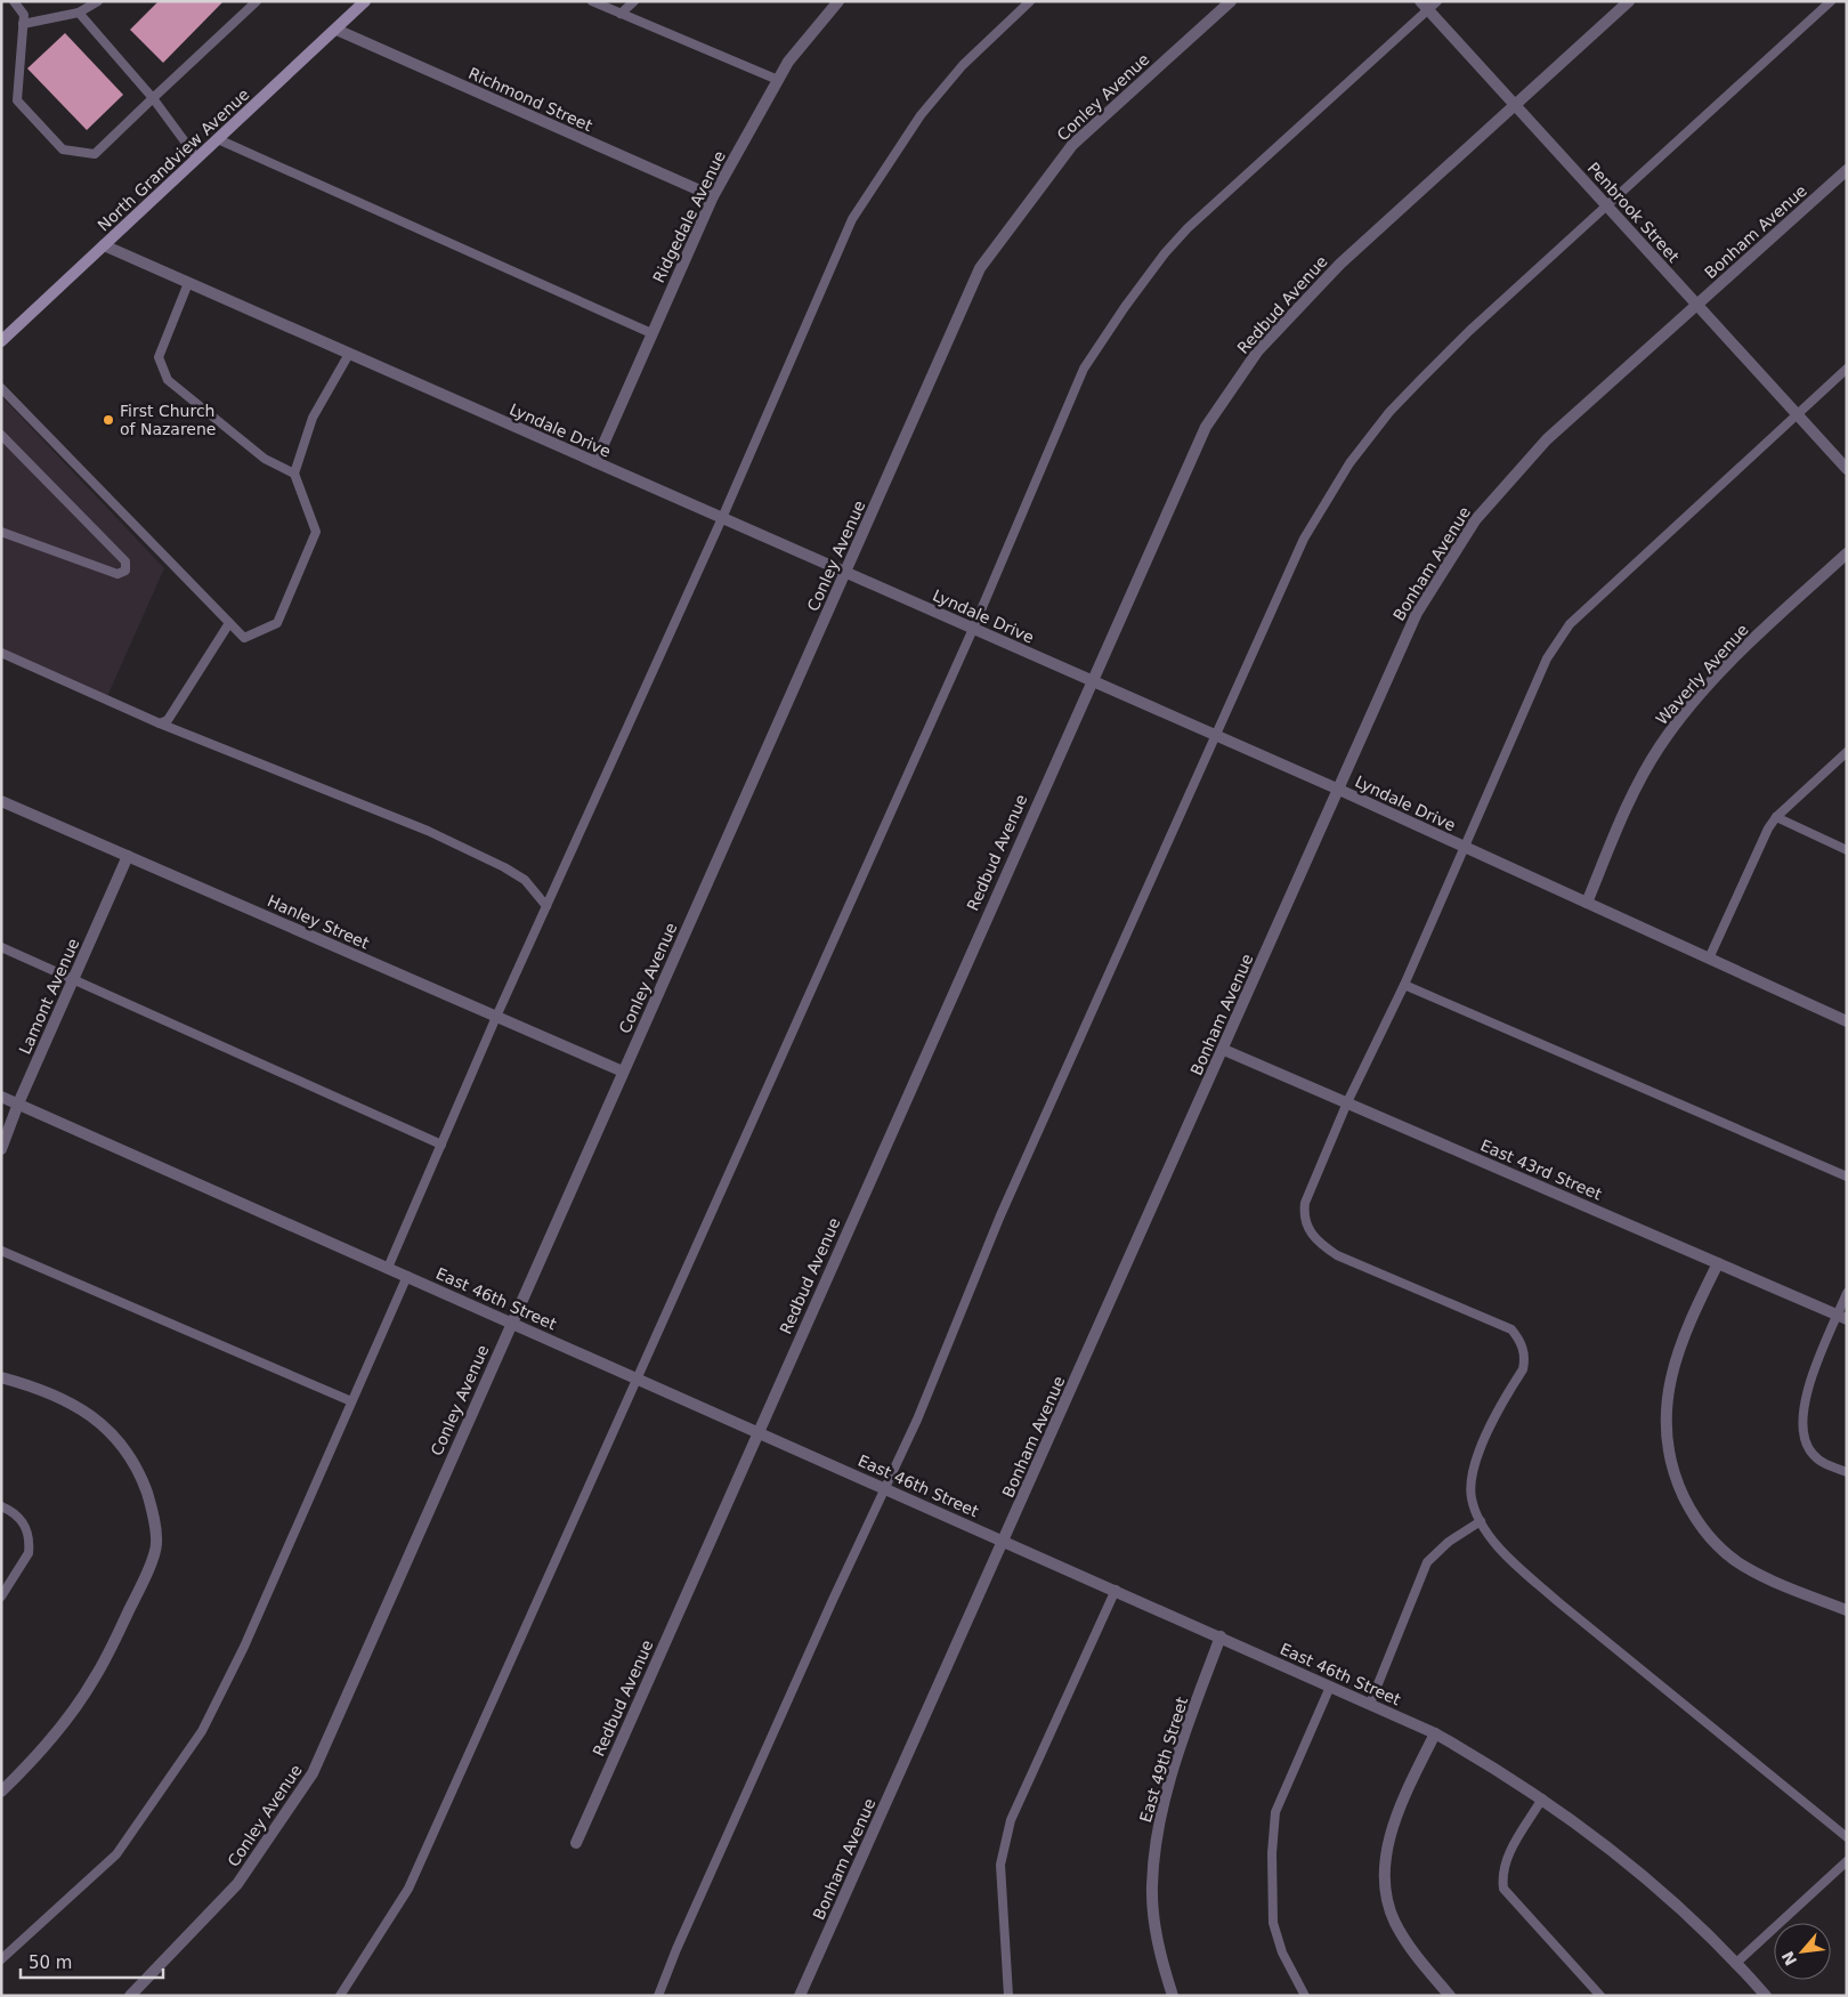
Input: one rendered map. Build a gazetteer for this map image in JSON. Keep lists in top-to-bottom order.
{
  "streets": {
    "main road": ["North Grandview Avenue"],
    "street": [
      "Conley Avenue",
      "Richmond Street",
      "Penbrook Street",
      "Ridgedale Avenue",
      "Bonham Avenue",
      "Redbud Avenue",
      "Lyndale Drive",
      "Waverly Avenue",
      "Hanley Street",
      "Lamont Avenue",
      "East 43rd Street",
      "East 46th Street",
      "East 49th Street"
    ]
  },
  "crossings": [
    ["Conley Avenue", "Lyndale Drive"],
    ["Conley Avenue", "Hanley Street"],
    ["Conley Avenue", "East 46th Street"],
    ["Richmond Street", "North Grandview Avenue"],
    ["Richmond Street", "Ridgedale Avenue"],
    ["North Grandview Avenue", "Lyndale Drive"],
    ["Penbrook Street", "Bonham Avenue"],
    ["Penbrook Street", "Redbud Avenue"],
    ["Ridgedale Avenue", "Lyndale Drive"],
    ["Bonham Avenue", "Lyndale Drive"],
    ["Bonham Avenue", "East 43rd Street"],
    ["Bonham Avenue", "East 46th Street"],
    ["Redbud Avenue", "Lyndale Drive"],
    ["Redbud Avenue", "East 46th Street"],
    ["Lyndale Drive", "Waverly Avenue"],
    ["Hanley Street", "Lamont Avenue"],
    ["Lamont Avenue", "East 46th Street"],
    ["East 46th Street", "East 49th Street"]
  ],
  "places": ["First Church of Nazarene"],
  "scale_bar": "50 m",
  "north": "bottom left"
}
